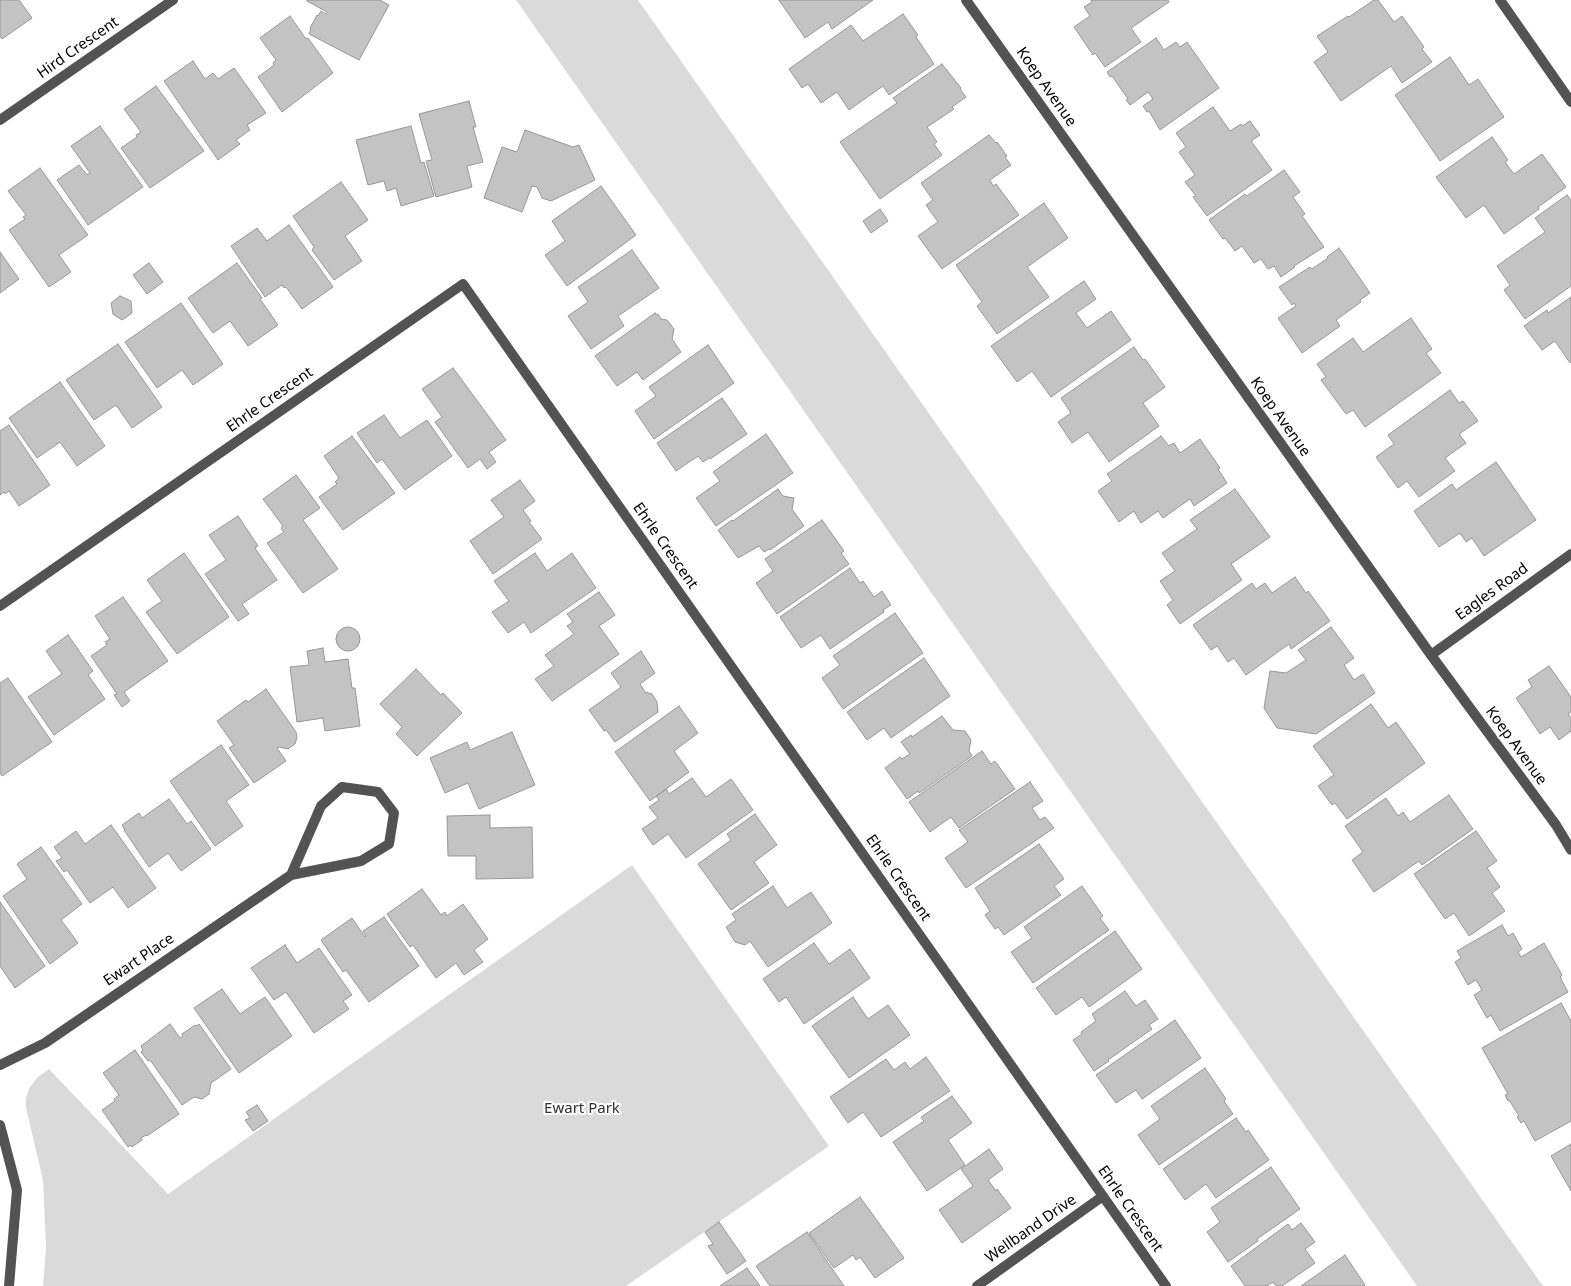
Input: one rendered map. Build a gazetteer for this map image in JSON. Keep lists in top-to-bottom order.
{
  "streets": {
    "street": [
      "Hird Crescent",
      "Koep Avenue",
      "Ehrle Crescent",
      "Eagles Road",
      "Ewart Place",
      "Wellband Drive"
    ]
  },
  "crossings": [
    ["Koep Avenue", "Eagles Road"],
    ["Ehrle Crescent", "Wellband Drive"]
  ],
  "parks": ["Ewart Park"]
}
